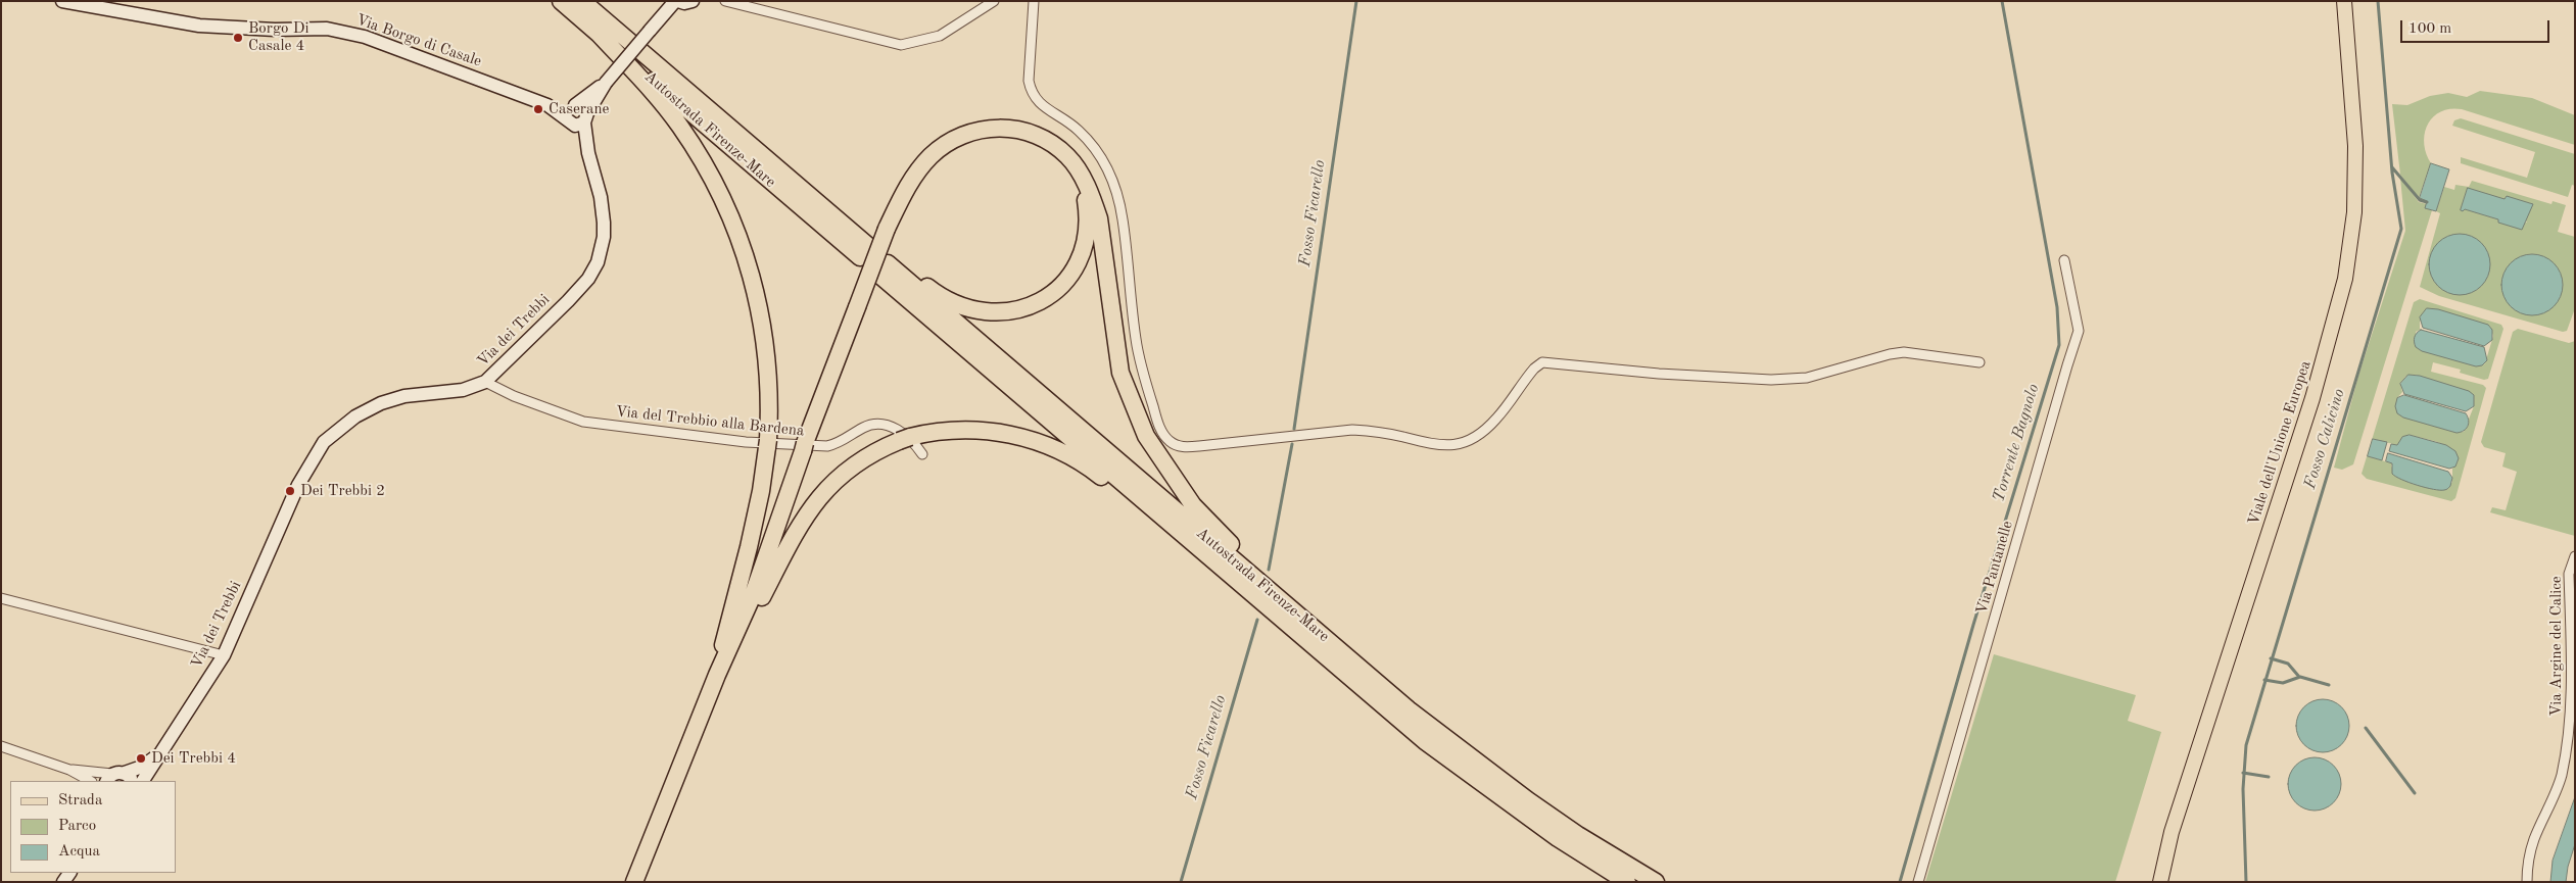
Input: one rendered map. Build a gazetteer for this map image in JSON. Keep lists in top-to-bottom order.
{
  "streets": {
    "highway": ["Autostrada Firenze-Mare"],
    "main road": ["Viale dell'Unione Europea"],
    "street": [
      "Via Borgo di Casale",
      "Via dei Trebbi",
      "Via del Trebbio alla Bardena",
      "Via Pantanelle",
      "Via Argine del Calice"
    ]
  },
  "crossings": [
    ["Via Borgo di Casale", "Via dei Trebbi"],
    ["Via dei Trebbi", "Via del Trebbio alla Bardena"]
  ],
  "water": ["Fosso Ficarello", "Fosso Calicino", "Torrente Bagnolo"],
  "places": [
    "Borgo Di Casale 4",
    "Caserane",
    "Dei Trebbi 2",
    "Dei Trebbi 4"
  ],
  "legend": ["Strada", "Parco", "Acqua"],
  "scale_bar": "100 m"
}
